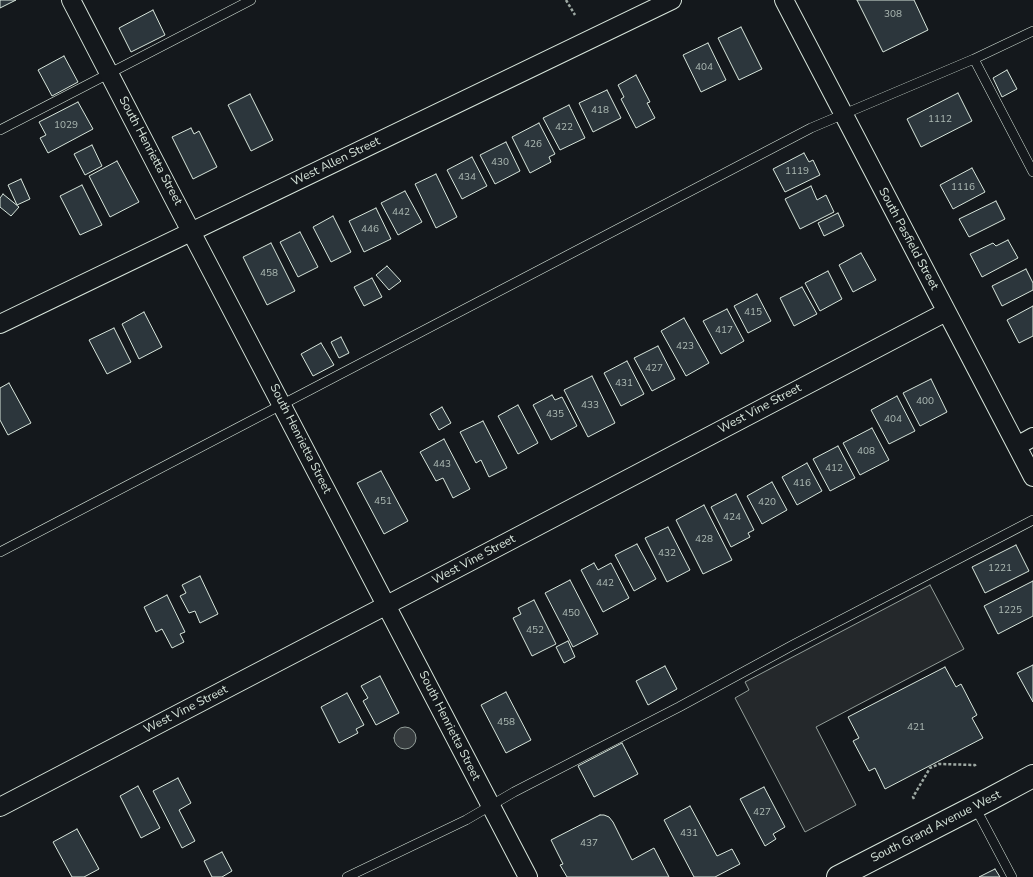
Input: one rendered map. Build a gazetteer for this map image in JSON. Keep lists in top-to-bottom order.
{
  "streets": {
    "main road": ["South Grand Avenue West"],
    "street": [
      "South Henrietta Street",
      "West Allen Street",
      "South Pasfield Street",
      "West Vine Street"
    ]
  },
  "crossings": [
    ["South Henrietta Street", "West Allen Street"],
    ["South Henrietta Street", "West Vine Street"],
    ["South Pasfield Street", "West Vine Street"]
  ],
  "house_numbers": [
    "308",
    "404",
    "418",
    "1112",
    "1029",
    "422",
    "426",
    "430",
    "1119",
    "434",
    "1116",
    "442",
    "446",
    "458",
    "415",
    "417",
    "423",
    "427",
    "431",
    "400",
    "433",
    "435",
    "404",
    "408",
    "443",
    "412",
    "416",
    "451",
    "420",
    "424",
    "428",
    "432",
    "1221",
    "442",
    "1225",
    "450",
    "452",
    "458",
    "421",
    "427",
    "431",
    "437"
  ]
}
